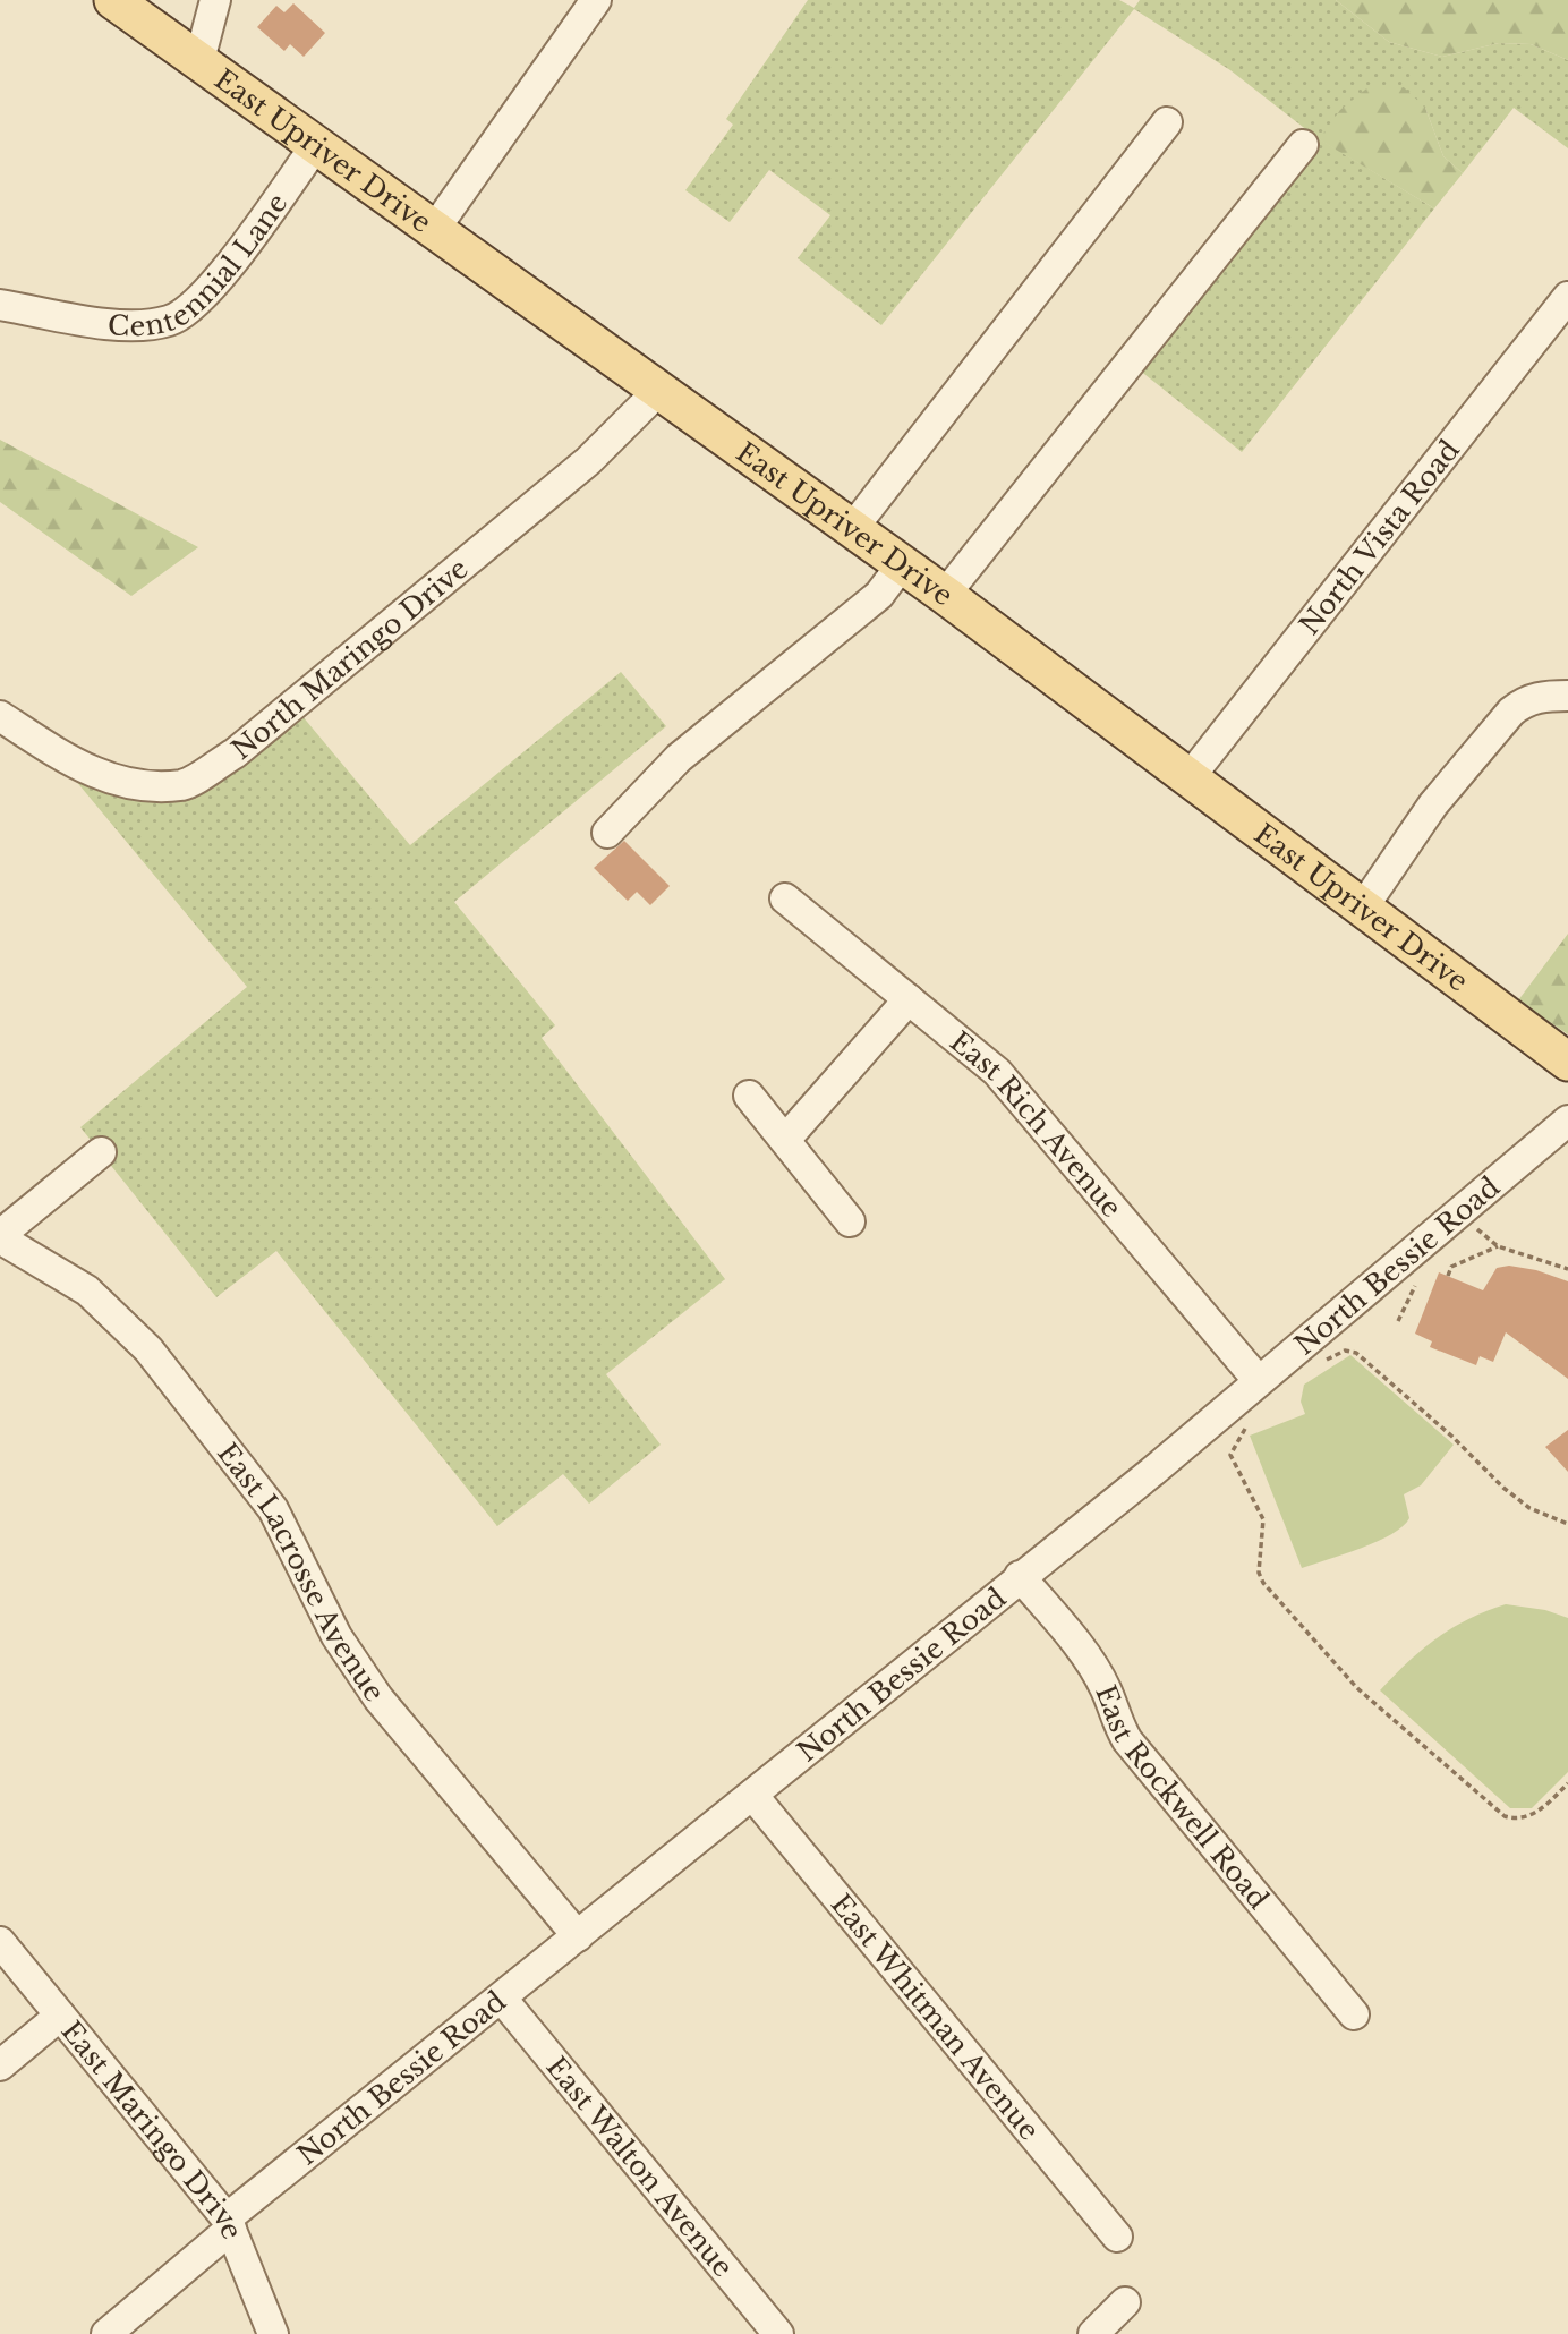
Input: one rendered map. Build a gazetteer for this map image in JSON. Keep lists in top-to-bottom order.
{
  "streets": {
    "main road": ["East Upriver Drive"],
    "street": [
      "Centennial Lane",
      "North Vista Road",
      "North Maringo Drive",
      "East Rich Avenue",
      "North Bessie Road",
      "East Lacrosse Avenue",
      "East Rockwell Road",
      "East Whitman Avenue",
      "East Maringo Drive",
      "East Walton Avenue"
    ]
  },
  "crossings": [
    ["East Upriver Drive", "Centennial Lane"],
    ["East Upriver Drive", "North Vista Road"],
    ["East Upriver Drive", "North Maringo Drive"],
    ["East Rich Avenue", "North Bessie Road"],
    ["North Bessie Road", "East Lacrosse Avenue"],
    ["North Bessie Road", "East Rockwell Road"],
    ["North Bessie Road", "East Whitman Avenue"],
    ["North Bessie Road", "East Maringo Drive"],
    ["North Bessie Road", "East Walton Avenue"]
  ]
}
